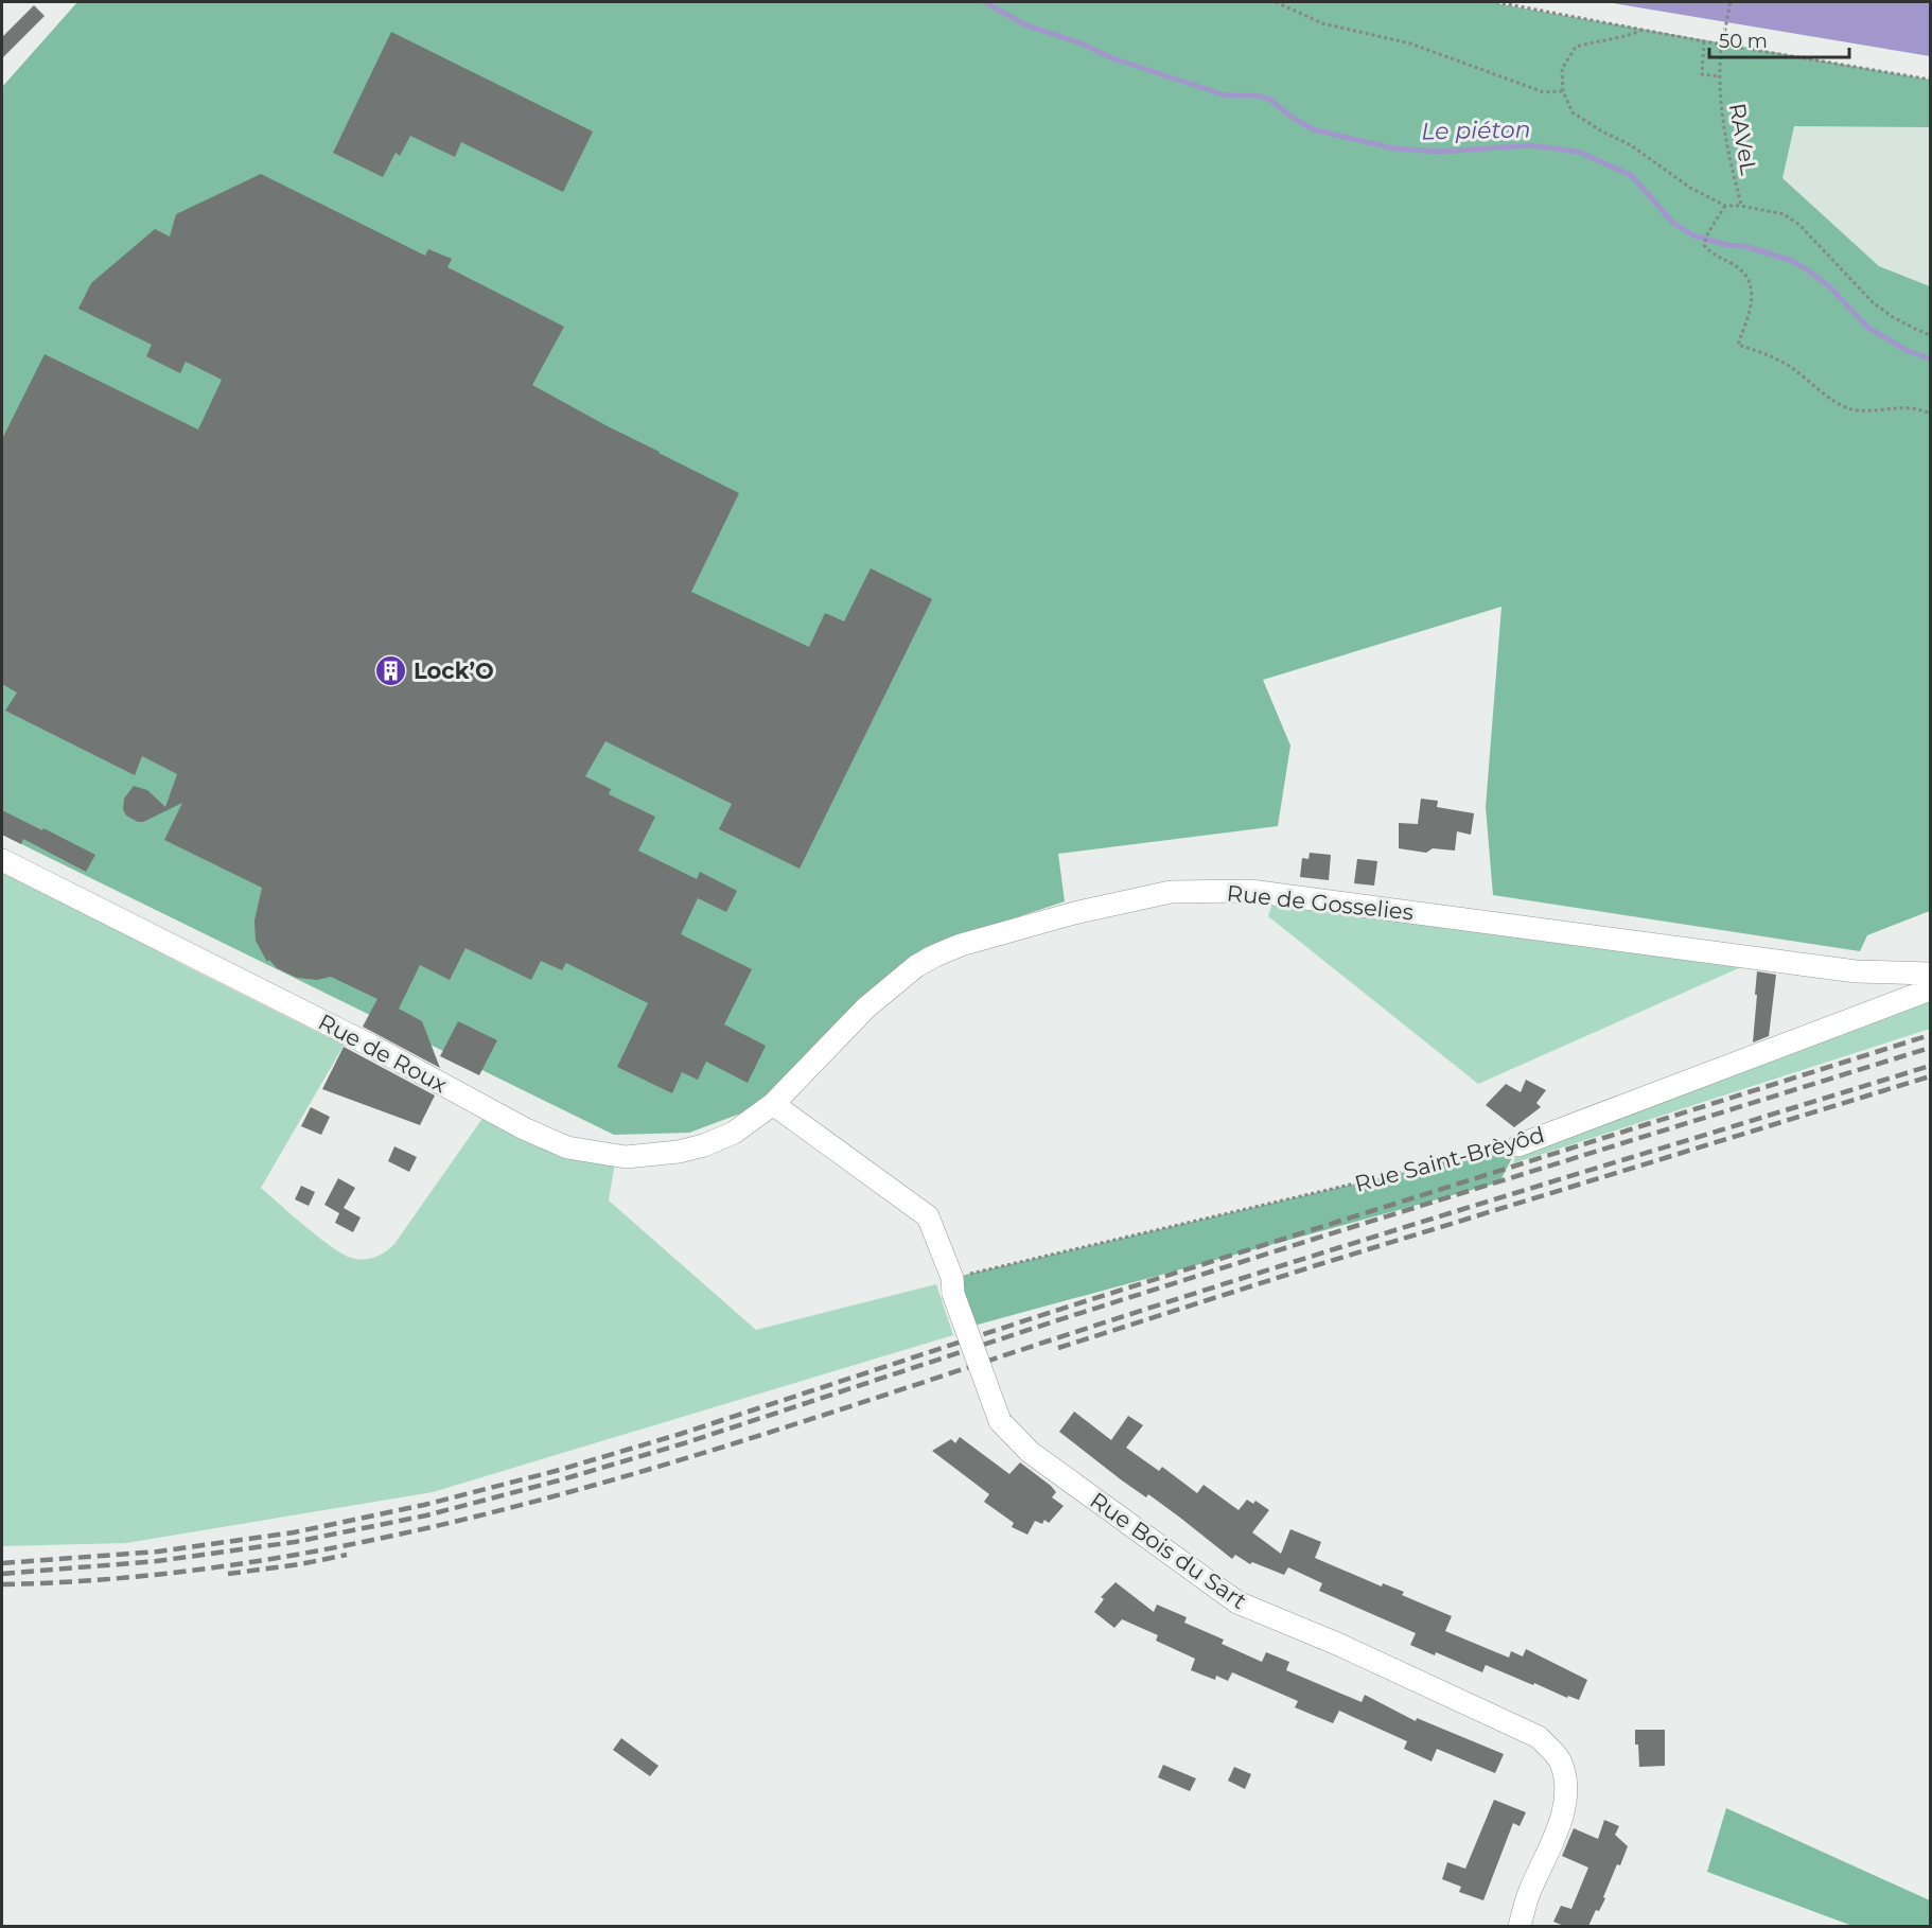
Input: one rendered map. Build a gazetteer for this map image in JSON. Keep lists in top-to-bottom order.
{
  "streets": {
    "street": [
      "Rue de Gosselies",
      "Rue de Roux",
      "Rue Saint-Brèyôd",
      "Rue Bois du Sart"
    ],
    "path": ["RAVeL"]
  },
  "crossings": [
    ["Rue de Gosselies", "Rue de Roux"],
    ["Rue de Gosselies", "Rue Bois du Sart"],
    ["Rue de Roux", "Rue Bois du Sart"],
    ["Rue Saint-Brèyôd", "Rue Bois du Sart"]
  ],
  "water": ["Le piéton"],
  "places": {
    "building": ["Lock’O"]
  },
  "scale_bar": "50 m"
}
